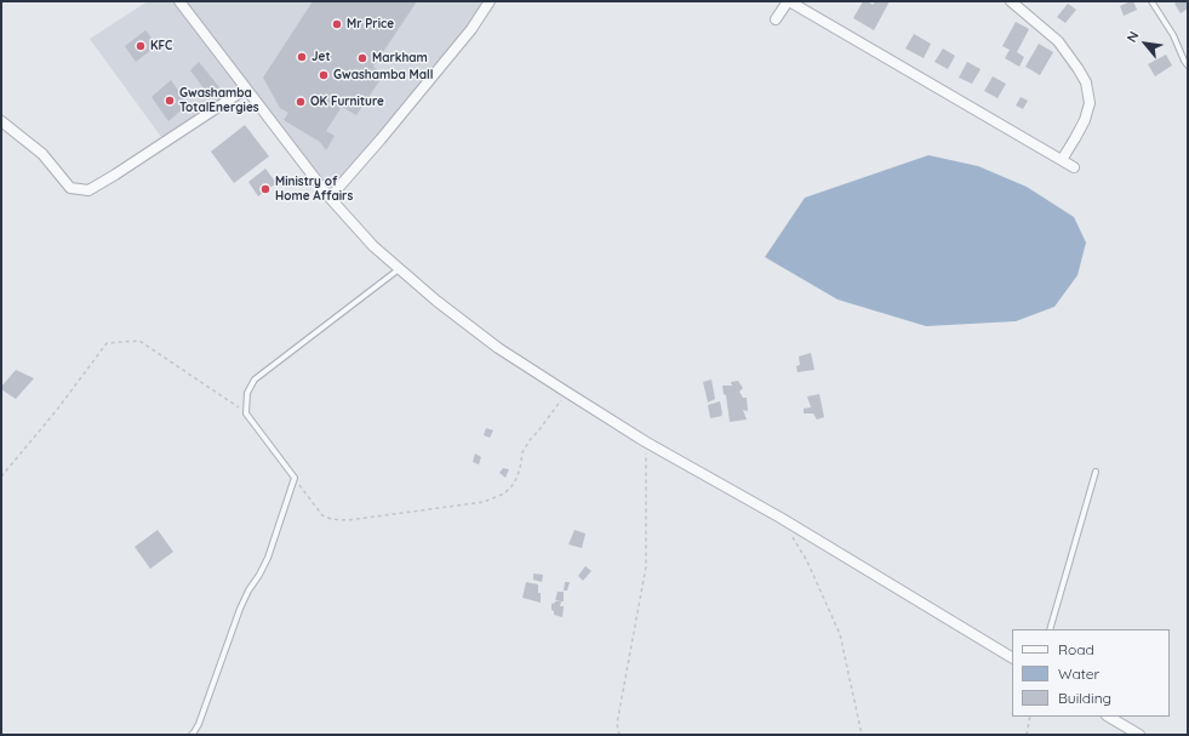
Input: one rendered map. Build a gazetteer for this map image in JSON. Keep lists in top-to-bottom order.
{
  "places": [
    "Mr Price",
    "KFC",
    "Jet",
    "Markham",
    "Gwashamba Mall",
    "Gwashamba TotalEnergies",
    "OK Furniture",
    "Ministry of Home Affairs"
  ],
  "legend": ["Road", "Water", "Building"],
  "north": "top left"
}
